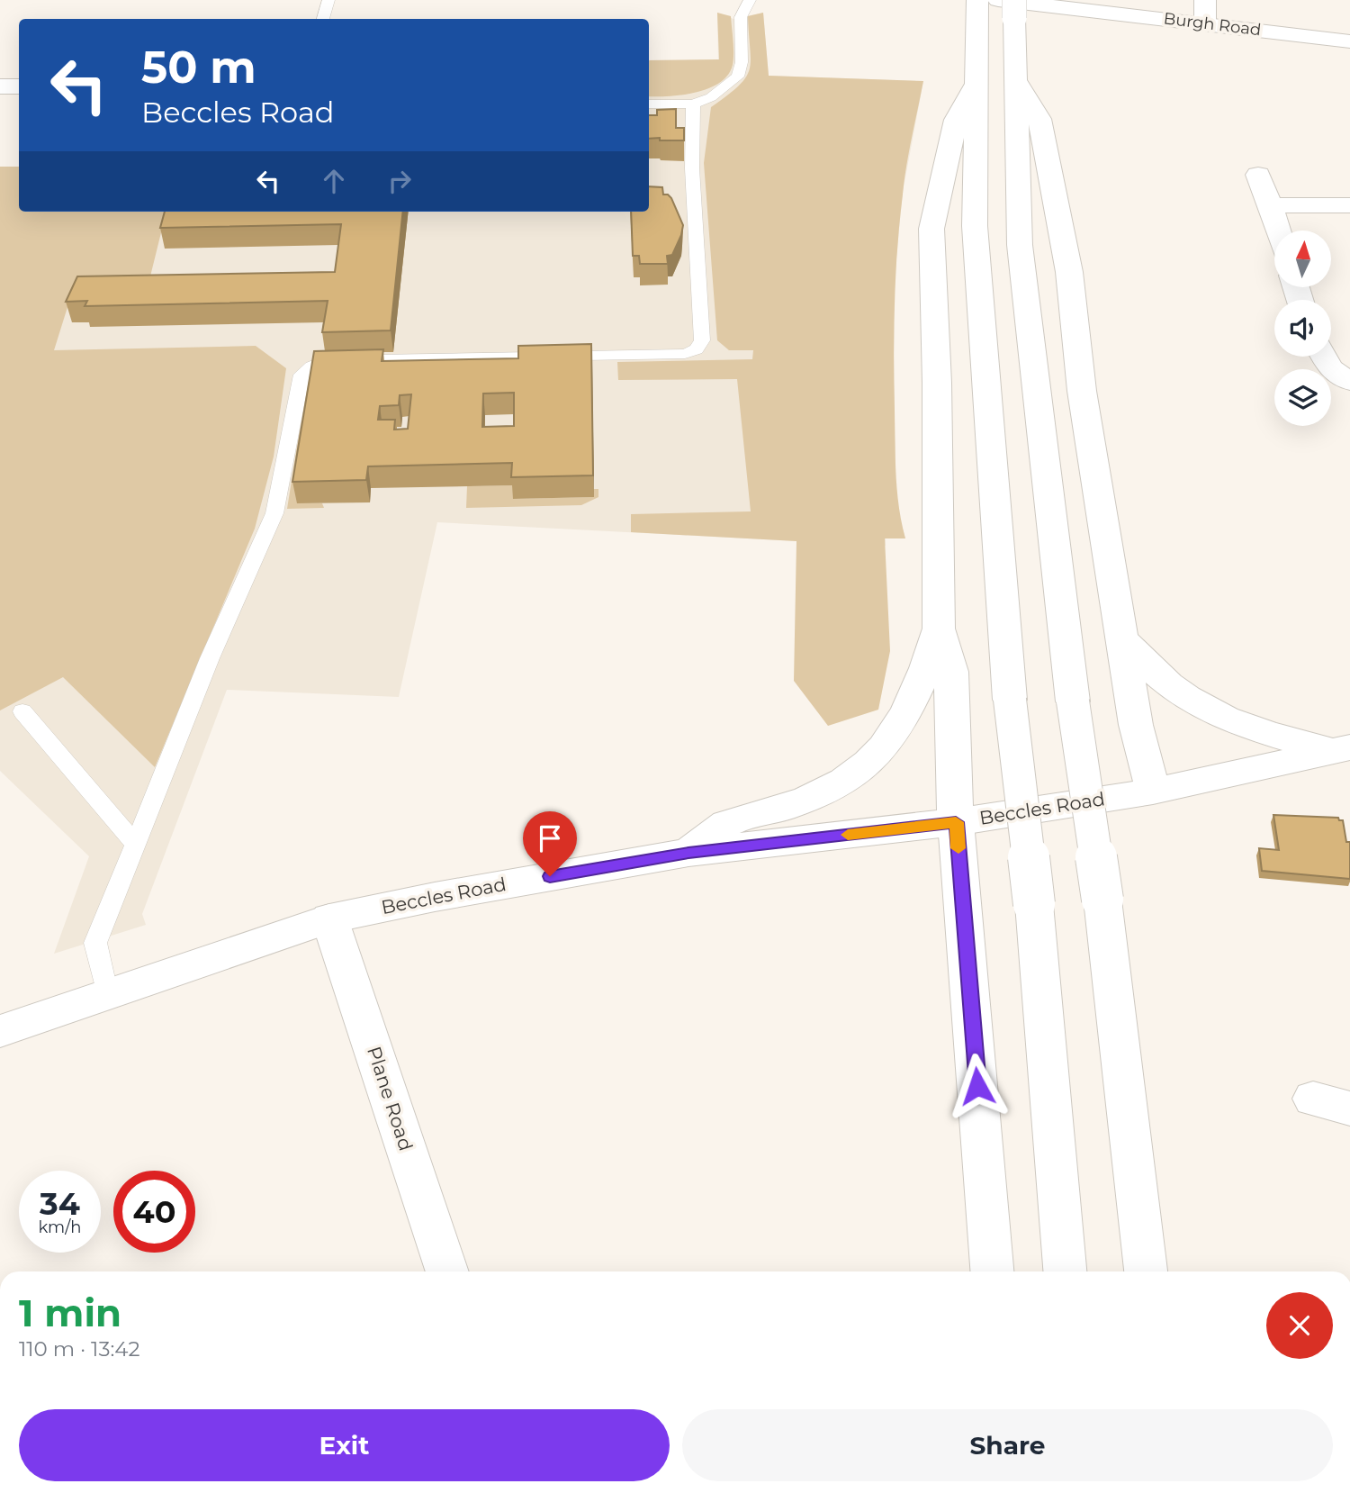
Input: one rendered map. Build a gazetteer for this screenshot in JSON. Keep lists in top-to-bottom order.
{
  "streets": {
    "main road": ["Burgh Road", "Beccles Road", "Plane Road"]
  },
  "crossings": [
    ["Beccles Road", "Plane Road"]
  ],
  "north": "top",
  "page": {
    "turn": ["50 m", "Beccles Road"],
    "speed": "34 km/h",
    "limit": "40",
    "heading": ["1 min", "110 m · 13:42"],
    "buttons": ["Exit", "Share"]
  }
}
